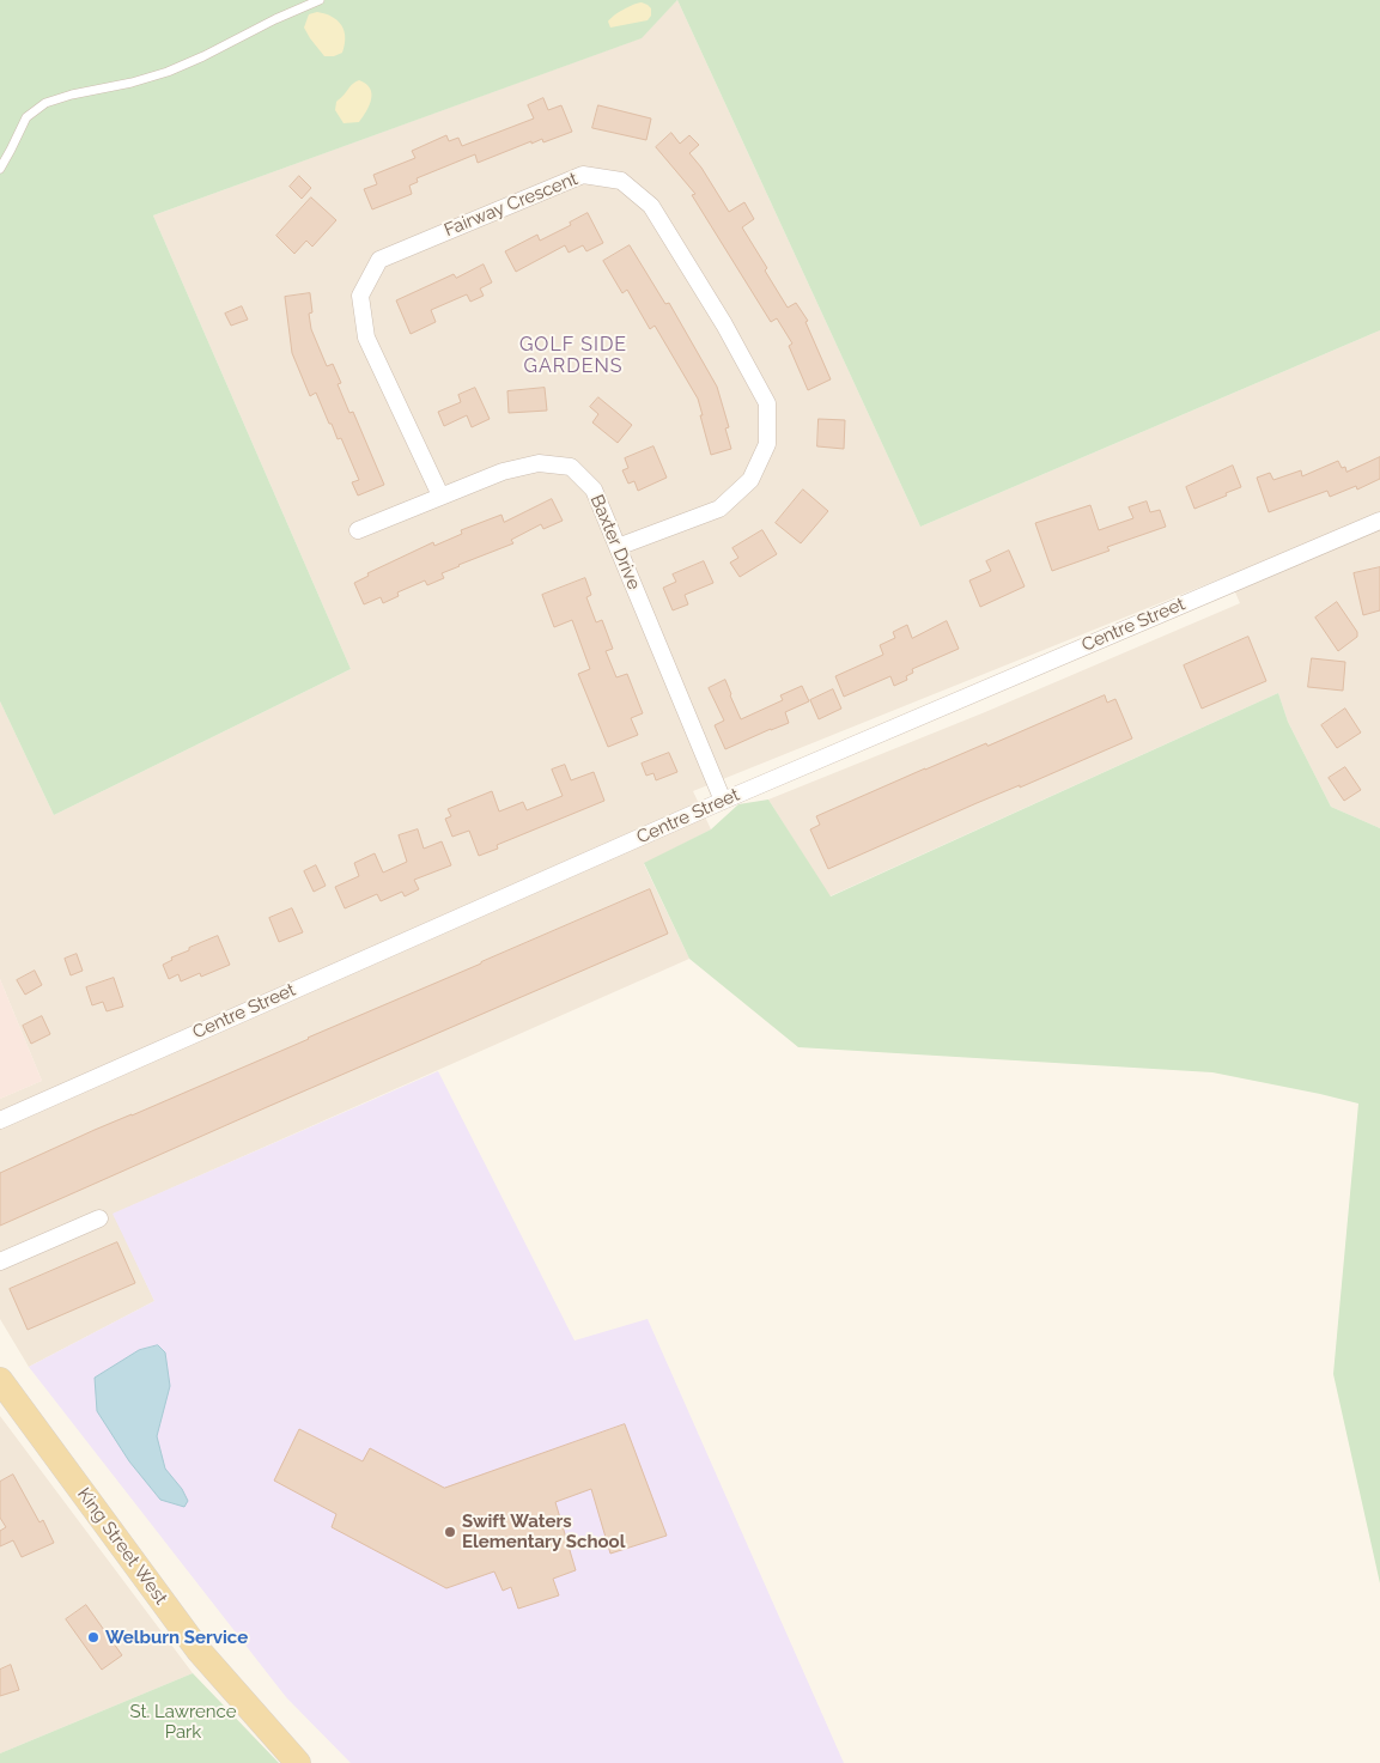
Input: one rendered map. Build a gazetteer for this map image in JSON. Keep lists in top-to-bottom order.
{
  "streets": {
    "main road": ["King Street West"],
    "street": ["Fairway Crescent", "Baxter Drive", "Centre Street"]
  },
  "crossings": [
    ["Fairway Crescent", "Baxter Drive"],
    ["Baxter Drive", "Centre Street"]
  ],
  "districts": ["GOLF SIDE GARDENS"],
  "parks": ["St. Lawrence Park"],
  "places": ["Swift Waters Elementary School", "Welburn Service"]
}
